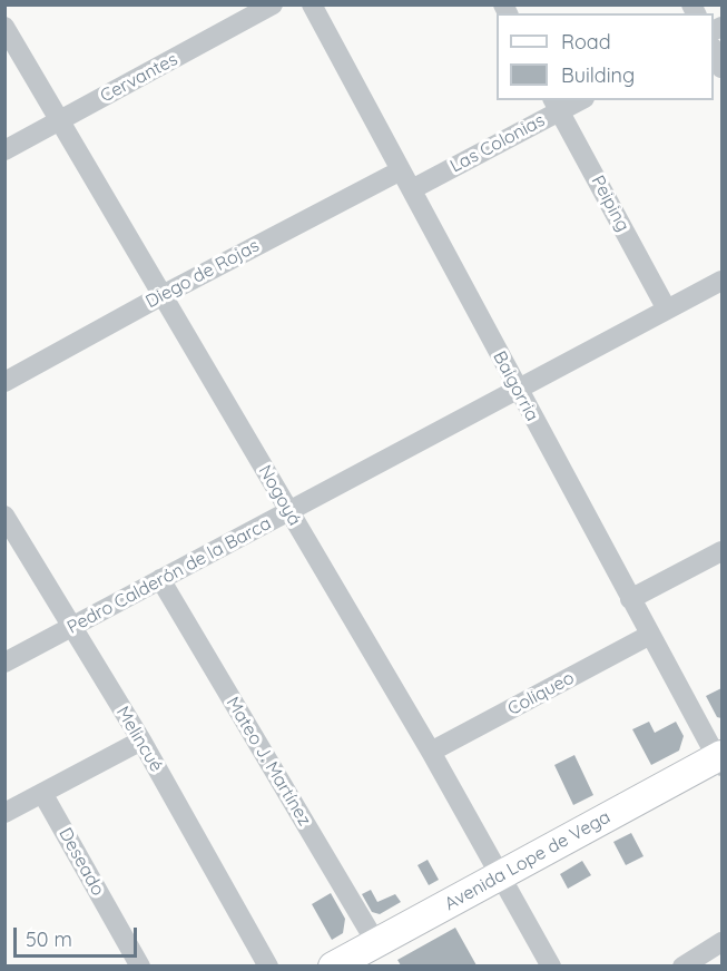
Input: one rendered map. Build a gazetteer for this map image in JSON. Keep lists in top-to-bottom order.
{
  "streets": {
    "main road": ["Avenida Lope de Vega"],
    "street": [
      "Cervantes",
      "Las Colonias",
      "Peiping",
      "Diego de Rojas",
      "Baigorria",
      "Nogoyá",
      "Pedro Calderón de la Barca",
      "Coliqueo",
      "Melincué",
      "Mateo J. Martínez",
      "Deseado"
    ]
  },
  "crossings": [
    ["Cervantes", "Nogoyá"],
    ["Las Colonias", "Peiping"],
    ["Las Colonias", "Baigorria"],
    ["Peiping", "Pedro Calderón de la Barca"],
    ["Diego de Rojas", "Baigorria"],
    ["Diego de Rojas", "Nogoyá"],
    ["Baigorria", "Pedro Calderón de la Barca"],
    ["Baigorria", "Coliqueo"],
    ["Baigorria", "Avenida Lope de Vega"],
    ["Nogoyá", "Pedro Calderón de la Barca"],
    ["Nogoyá", "Coliqueo"],
    ["Nogoyá", "Avenida Lope de Vega"],
    ["Pedro Calderón de la Barca", "Melincué"],
    ["Pedro Calderón de la Barca", "Mateo J. Martínez"],
    ["Mateo J. Martínez", "Avenida Lope de Vega"]
  ],
  "legend": ["Road", "Building"],
  "scale_bar": "50 m"
}
